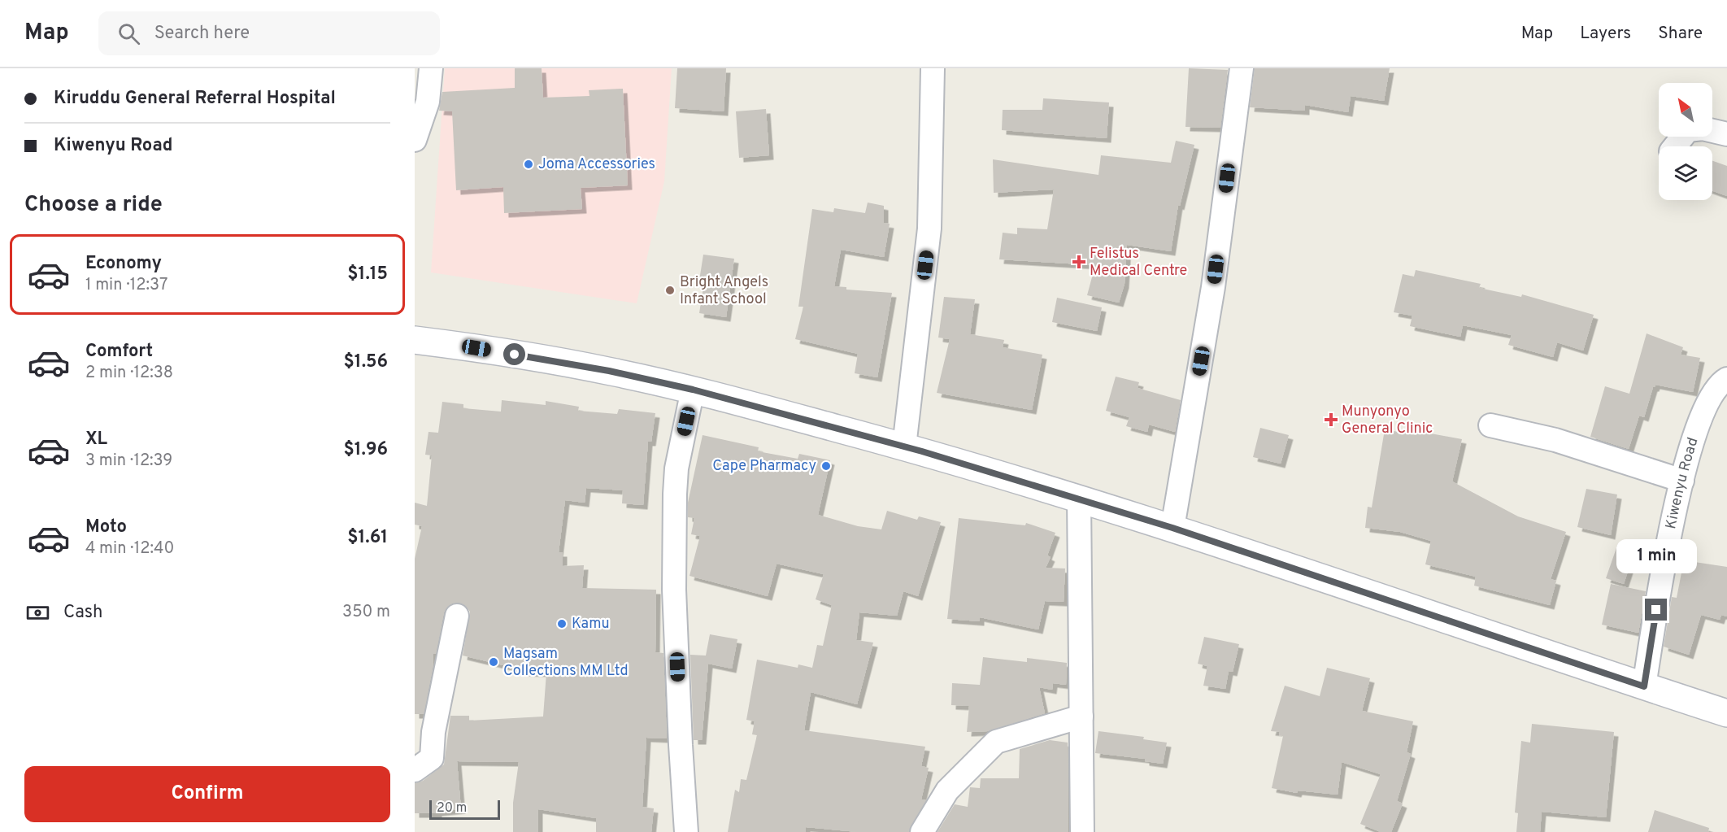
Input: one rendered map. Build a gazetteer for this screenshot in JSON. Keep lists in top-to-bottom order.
{
  "streets": {
    "street": ["Kiwenyu Road"]
  },
  "places": {
    "other": [
      "Joma Accessories",
      "Bright Angels Infant School",
      "Cape Pharmacy",
      "Kamu",
      "Magsam Collections MM Ltd"
    ],
    "health": ["Felistus Medical Centre", "Munyonyo General Clinic"]
  },
  "scale_bar": "20 m",
  "north": "top left",
  "page": {
    "header": "Map",
    "search": "Search here",
    "nav": ["Map", "Layers", "Share"],
    "banner": ["Kiruddu General Referral Hospital", "Kiwenyu Road"],
    "heading": "Choose a ride",
    "list": [
      {
        "name": "Economy",
        "note": "1 min · 12:37",
        "value": "$1.15"
      },
      {
        "name": "Comfort",
        "note": "2 min · 12:38",
        "value": "$1.56"
      },
      {
        "name": "XL",
        "note": "3 min · 12:39",
        "value": "$1.96"
      },
      {
        "name": "Moto",
        "note": "4 min · 12:40",
        "value": "$1.61"
      }
    ],
    "bubble": "1 min",
    "pay": ["Cash", "350 m"],
    "buttons": "Confirm",
    "scale": "20 m"
  }
}
